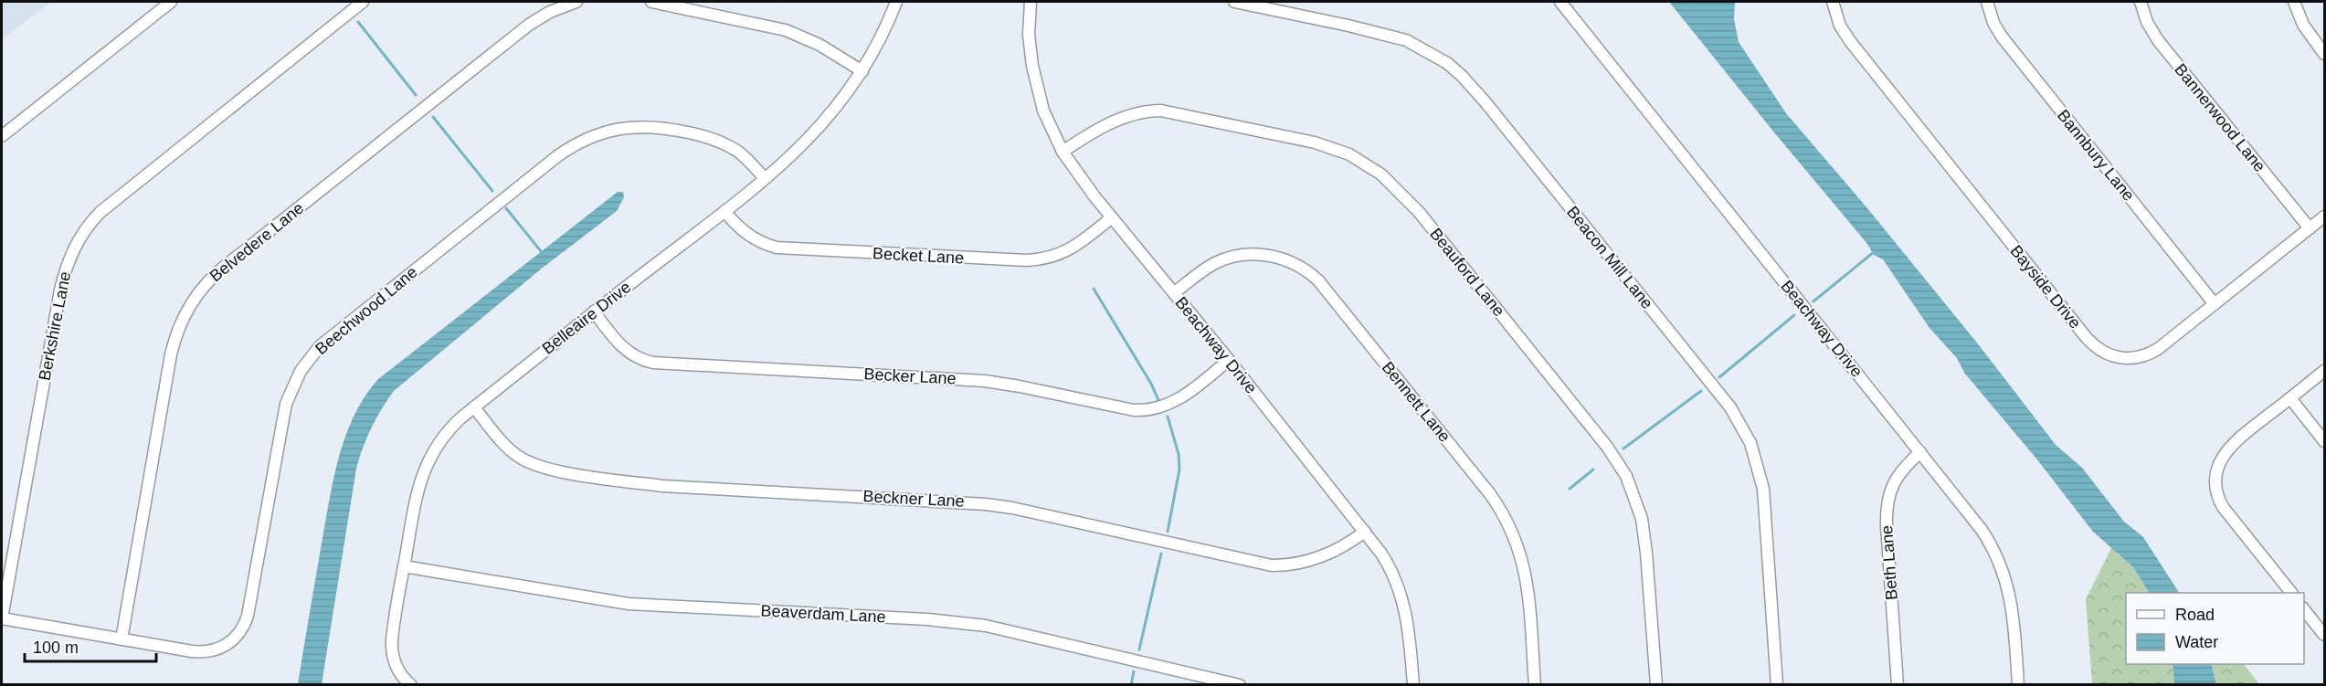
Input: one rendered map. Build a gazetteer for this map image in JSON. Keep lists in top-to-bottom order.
{
  "streets": {
    "street": [
      "Bannerwood Lane",
      "Bannbury Lane",
      "Belvedere Lane",
      "Becket Lane",
      "Beacon Mill Lane",
      "Beauford Lane",
      "Bayside Drive",
      "Beechwood Lane",
      "Belleaire Drive",
      "Berkshire Lane",
      "Beachway Drive",
      "Becker Lane",
      "Bennett Lane",
      "Beckner Lane",
      "Beth Lane",
      "Beaverdam Lane"
    ]
  },
  "crossings": [
    ["Bannerwood Lane", "Bayside Drive"],
    ["Bannbury Lane", "Bayside Drive"],
    ["Belvedere Lane", "Beechwood Lane"],
    ["Becket Lane", "Belleaire Drive"],
    ["Becket Lane", "Beachway Drive"],
    ["Beauford Lane", "Beachway Drive"],
    ["Beechwood Lane", "Belleaire Drive"],
    ["Beechwood Lane", "Berkshire Lane"],
    ["Belleaire Drive", "Becker Lane"],
    ["Belleaire Drive", "Beckner Lane"],
    ["Belleaire Drive", "Beaverdam Lane"],
    ["Beachway Drive", "Becker Lane"],
    ["Beachway Drive", "Bennett Lane"],
    ["Beachway Drive", "Beckner Lane"],
    ["Beachway Drive", "Beth Lane"]
  ],
  "legend": ["Road", "Water"],
  "scale_bar": "100 m"
}
